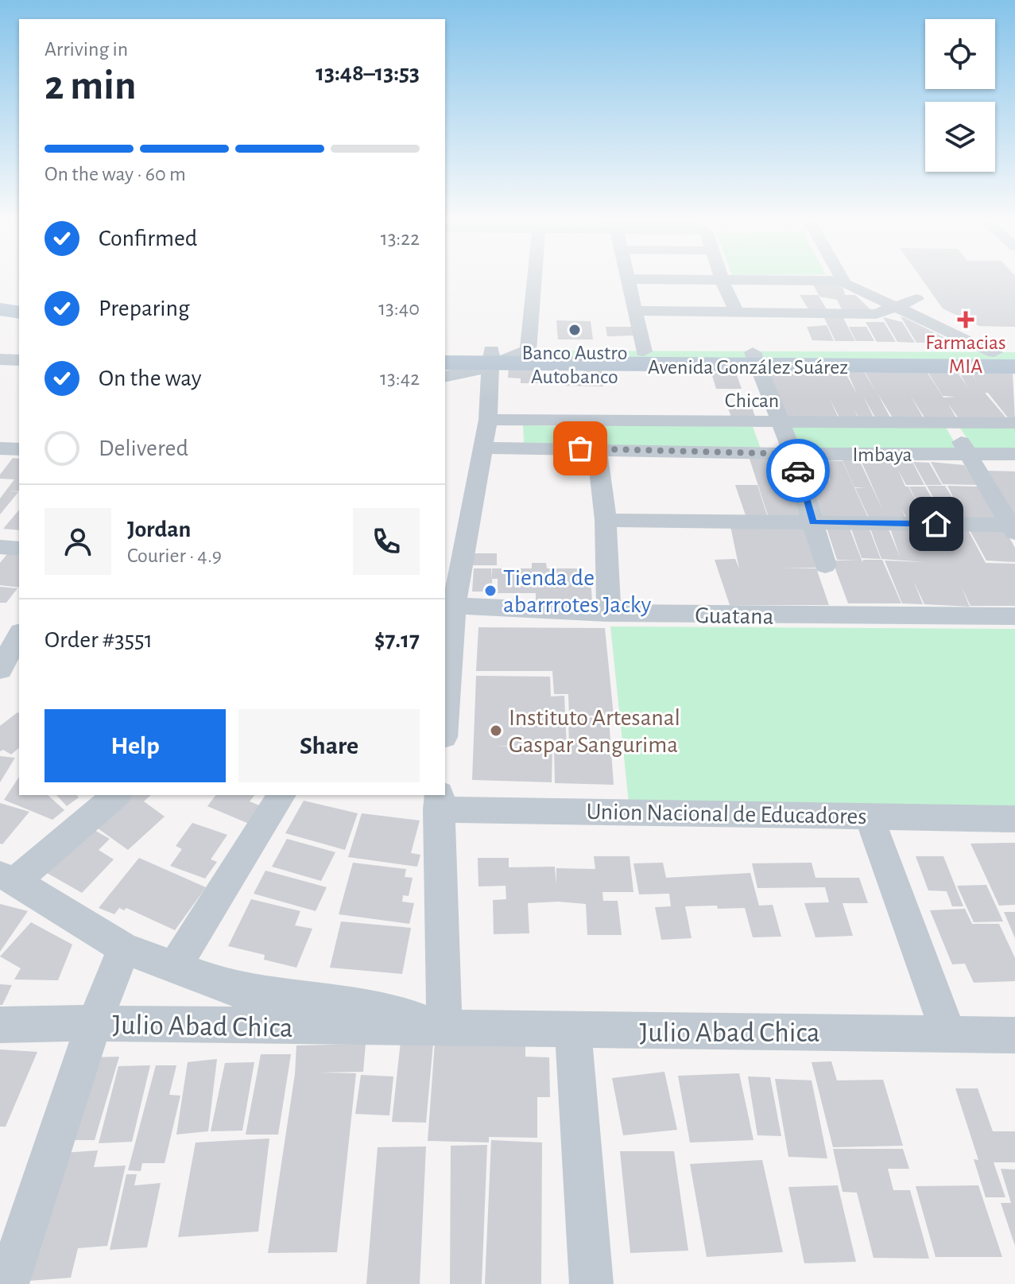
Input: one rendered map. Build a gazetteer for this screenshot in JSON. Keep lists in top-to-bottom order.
{
  "streets": {
    "main road": ["Avenida González Suárez"],
    "street": [
      "Chican",
      "Imbaya",
      "Guatana",
      "Union Nacional de Educadores",
      "Julio Abad Chica"
    ]
  },
  "places": {
    "health": ["Farmacias MIA"],
    "other": ["Banco Austro Autobanco", "Tienda de abarrrotes Jacky", "Instituto Artesanal Gaspar Sangurima"]
  },
  "page": {
    "heading": ["2 min", "Arriving in", "13:48–13:53"],
    "panel": [
      "Jordan",
      "Courier · 4.9",
      "Order #3551",
      "$7.17"
    ],
    "bar": "On the way · 60 m",
    "list": [
      ["Confirmed", "13:22"],
      ["Preparing", "13:40"],
      ["On the way", "13:42"],
      "Delivered"
    ],
    "buttons": ["Help", "Share"]
  }
}
